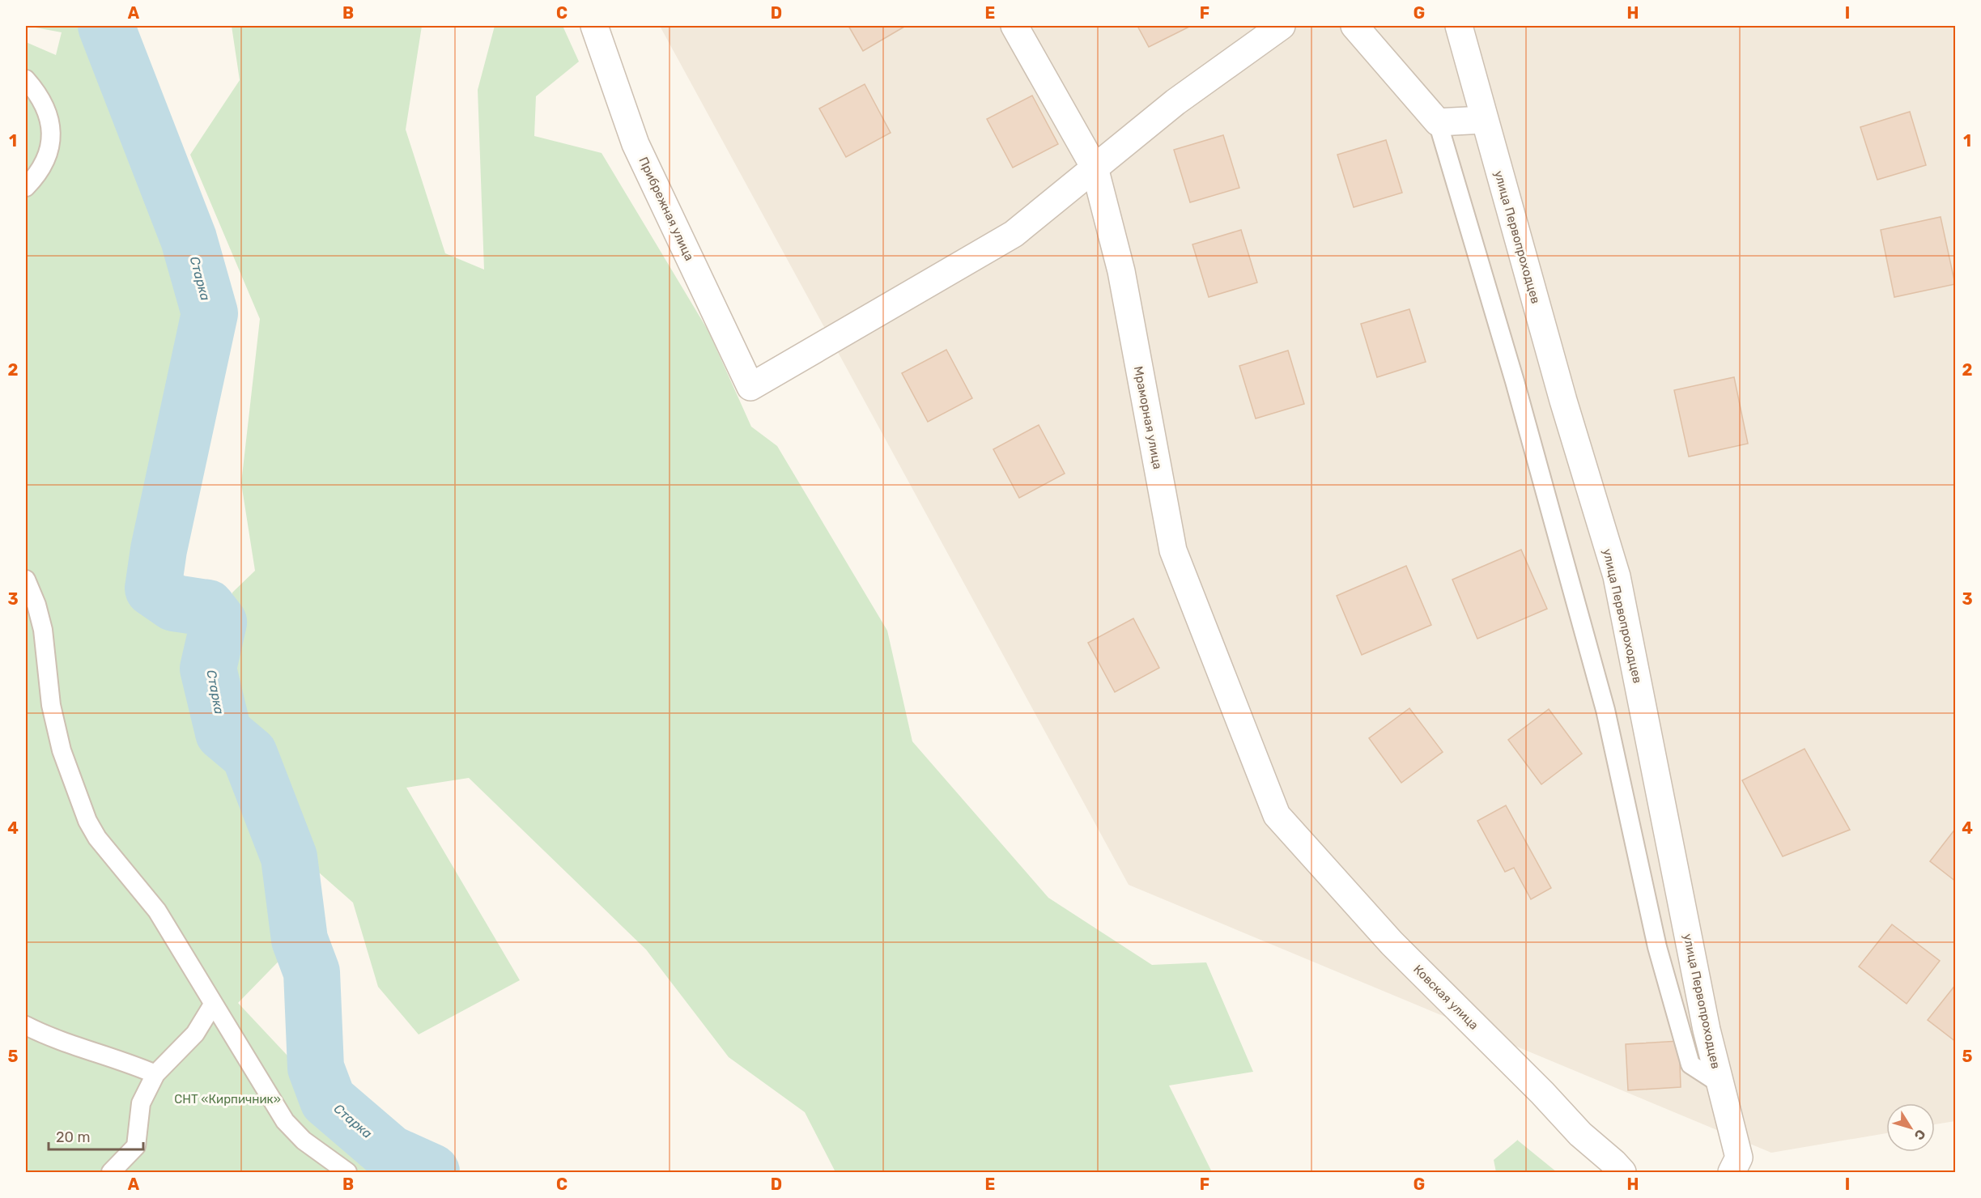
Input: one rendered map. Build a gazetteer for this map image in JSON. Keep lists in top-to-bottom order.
{
  "streets": {
    "street": [
      "Прибрежная улица",
      "улица Первопроходцев",
      "Мраморная улица",
      "Ковская улица"
    ]
  },
  "crossings": [
    ["Прибрежная улица", "Мраморная улица"],
    ["Мраморная улица", "Ковская улица"]
  ],
  "water": ["Старка"],
  "parks": ["СНТ «Кирпичник»"],
  "scale_bar": "20 m",
  "north": "bottom right",
  "grid": {
    "columns": [
      "A",
      "B",
      "C",
      "D",
      "E",
      "F",
      "G",
      "H",
      "I"
    ],
    "rows": [
      "1",
      "2",
      "3",
      "4",
      "5"
    ]
  }
}
